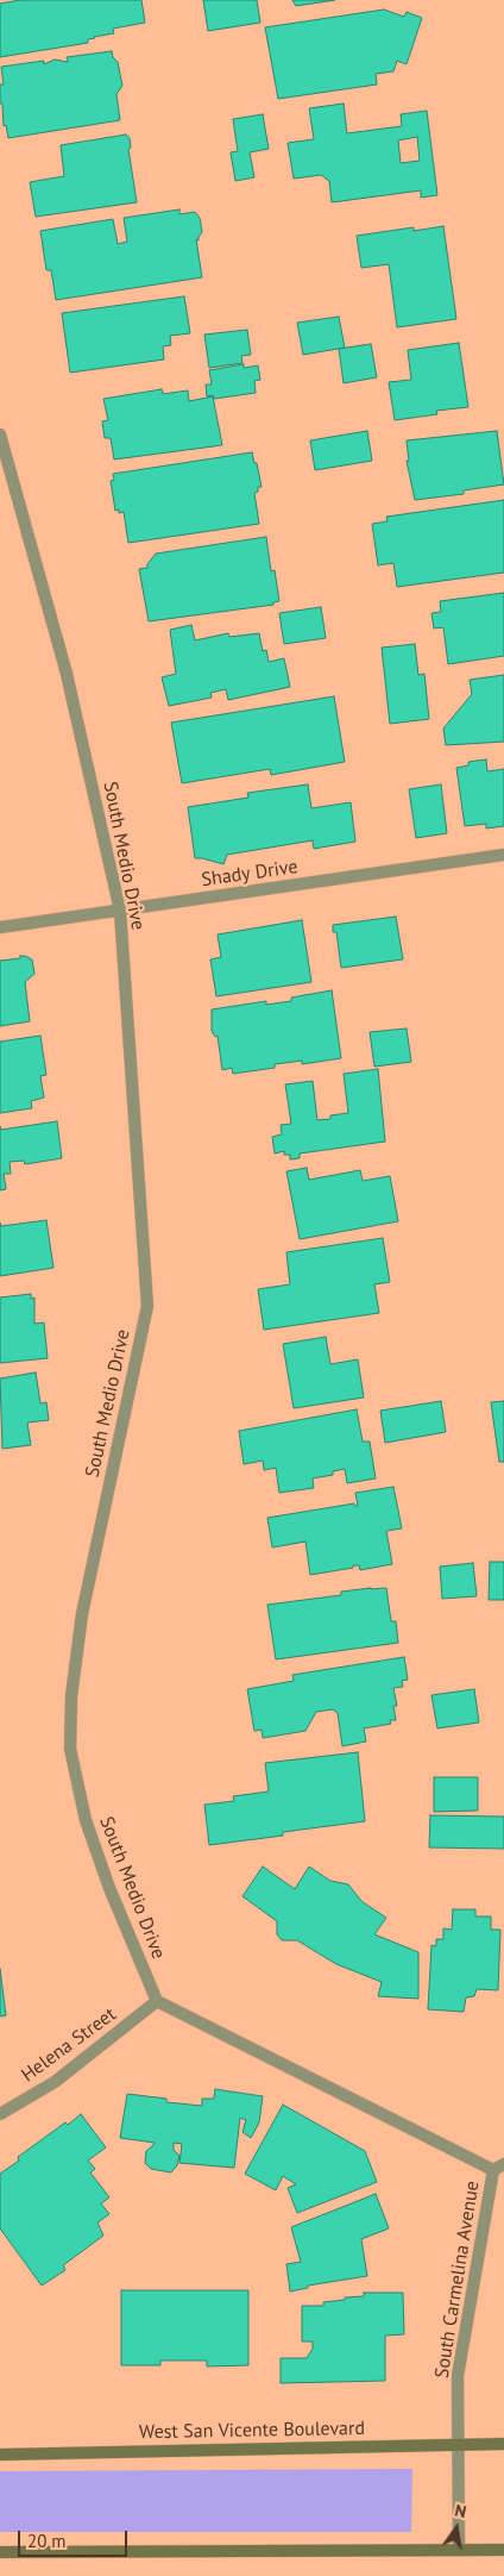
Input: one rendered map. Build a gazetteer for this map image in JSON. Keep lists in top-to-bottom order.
{
  "streets": {
    "main road": ["West San Vicente Boulevard"],
    "street": [
      "South Medio Drive",
      "Shady Drive",
      "Helena Street",
      "South Carmelina Avenue"
    ]
  },
  "crossings": [
    ["South Medio Drive", "Shady Drive"],
    ["South Medio Drive", "Helena Street"],
    ["South Carmelina Avenue", "West San Vicente Boulevard"]
  ],
  "scale_bar": "20 m",
  "north": "top"
}
